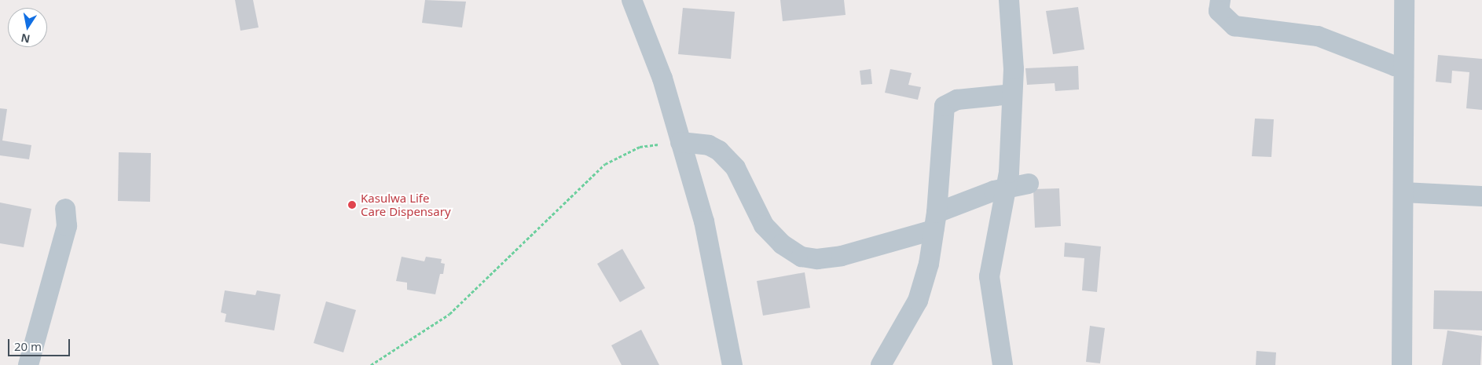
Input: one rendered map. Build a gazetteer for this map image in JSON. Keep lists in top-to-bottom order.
{
  "places": ["Kasulwa Life Care Dispensary"],
  "scale_bar": "20 m",
  "north": "bottom"
}
